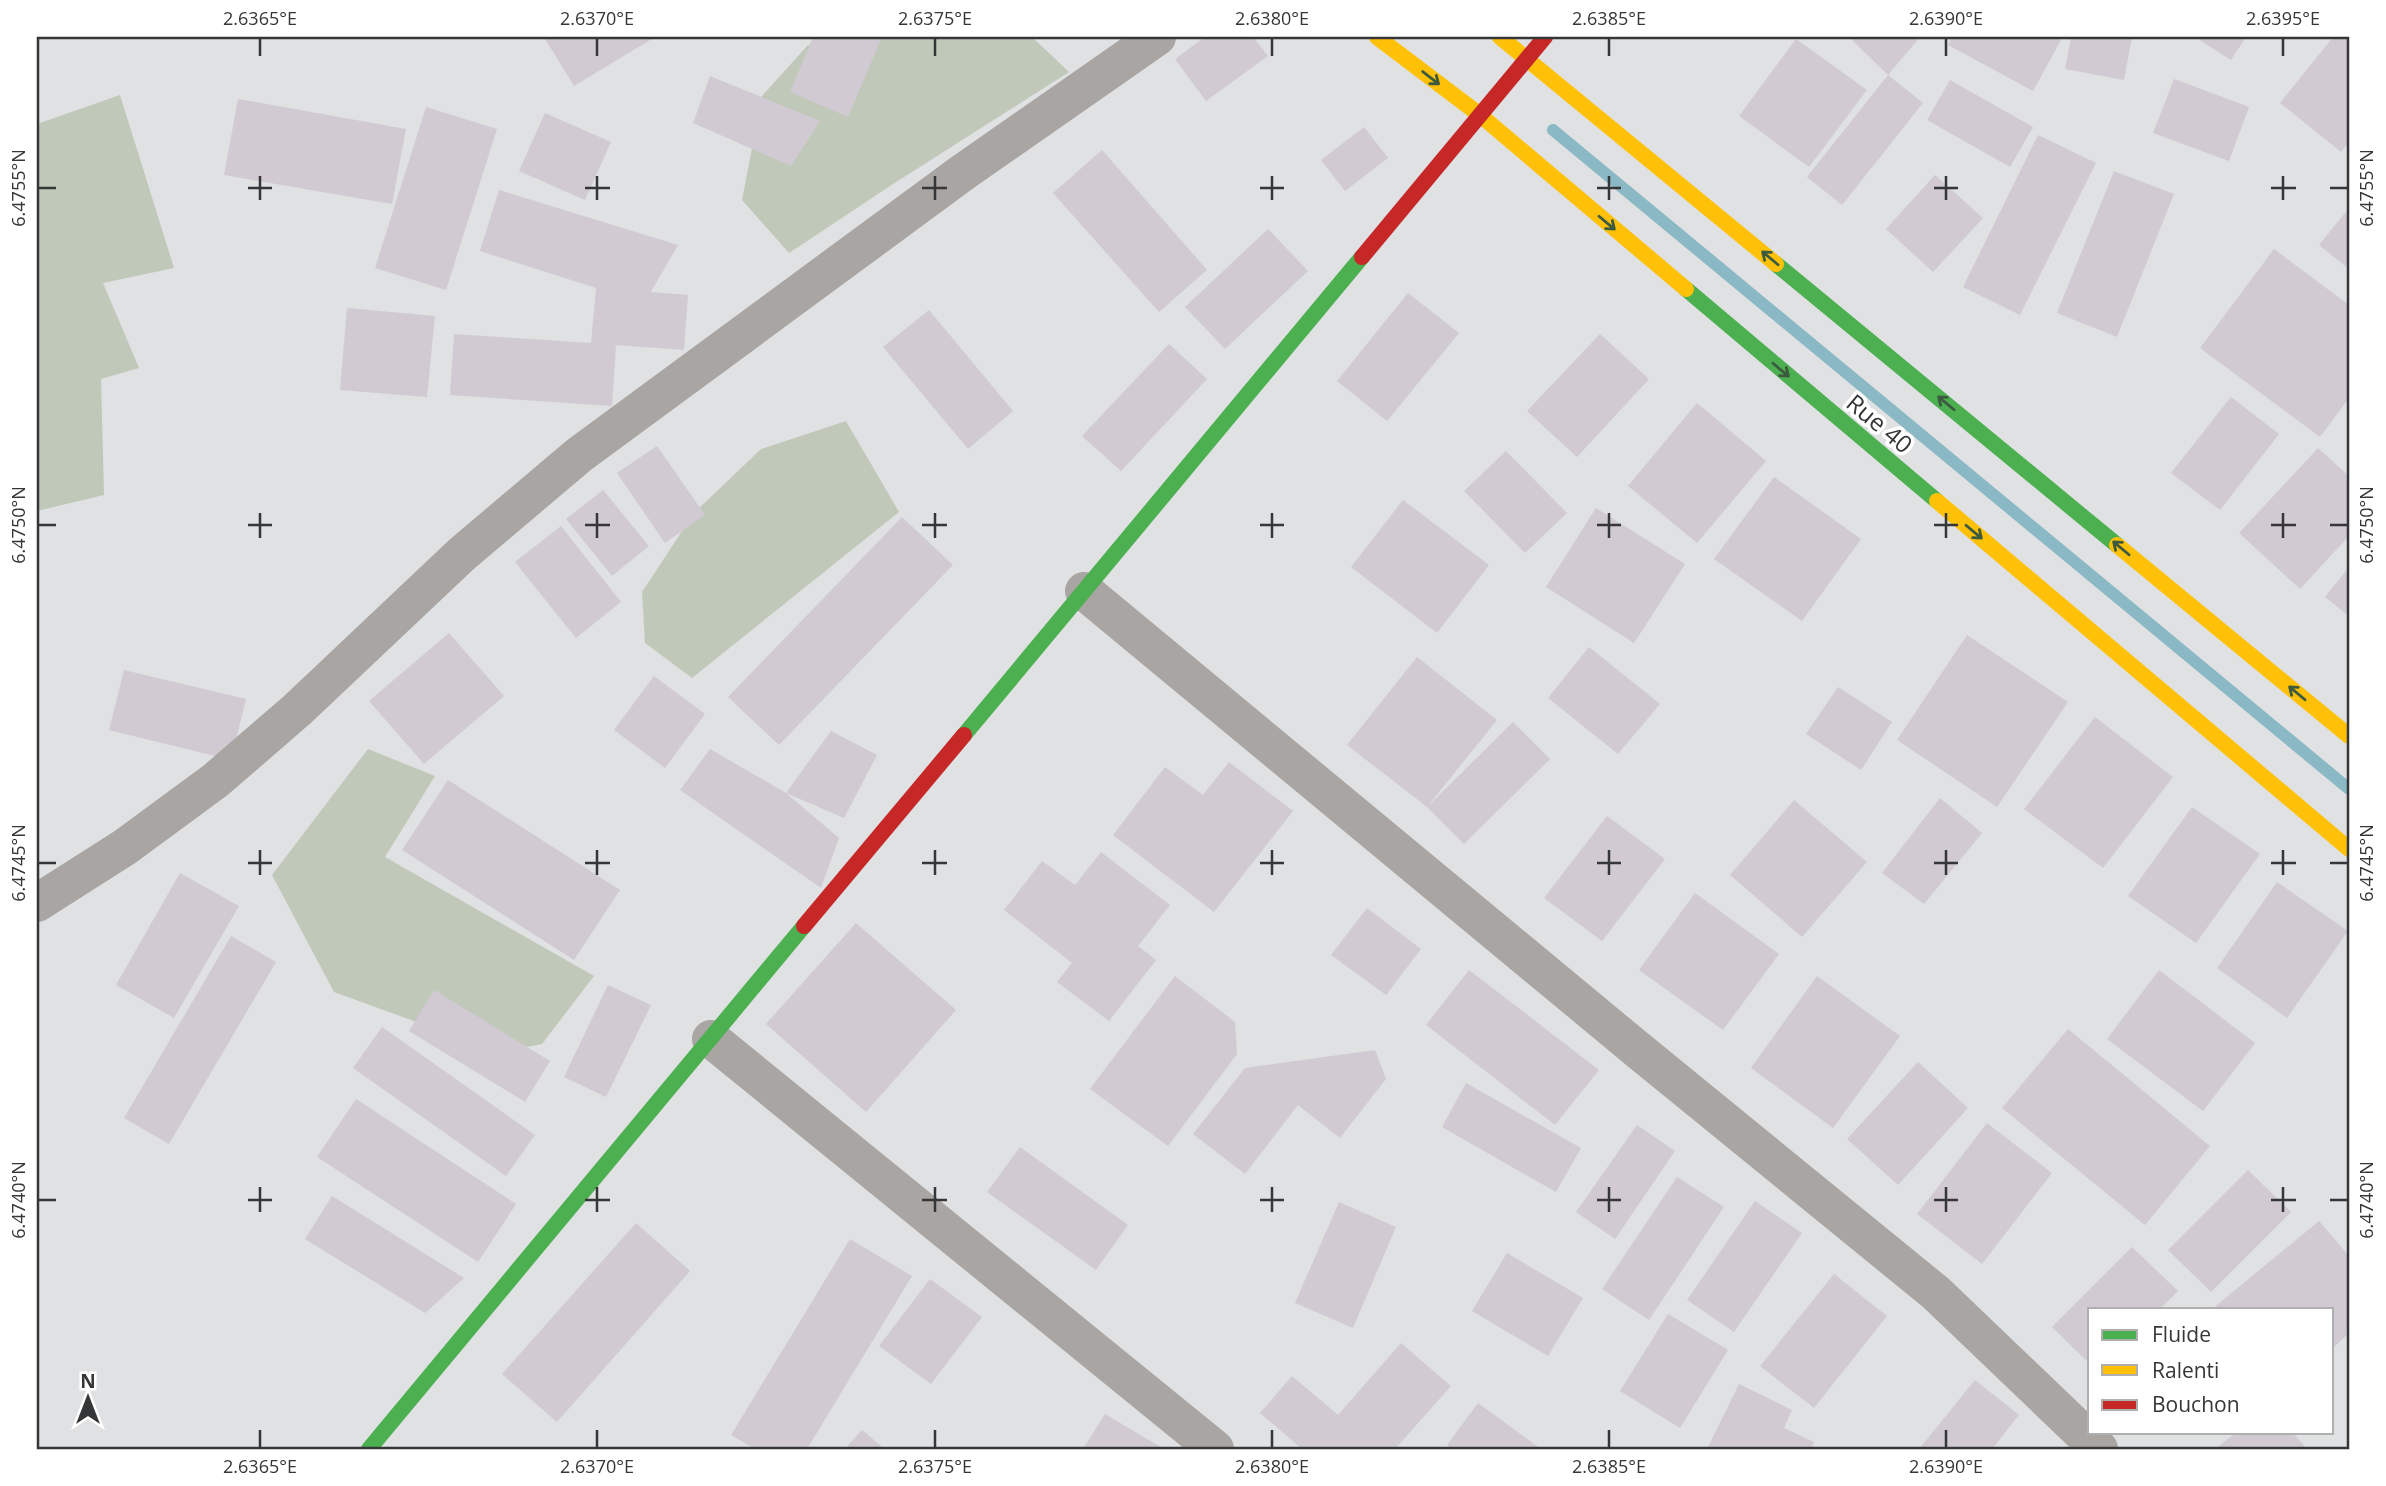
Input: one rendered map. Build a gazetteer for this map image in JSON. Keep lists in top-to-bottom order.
{
  "streets": {
    "main road": ["Rue 40"]
  },
  "legend": ["Fluide", "Ralenti", "Bouchon"],
  "north": "top",
  "coordinates": [
    "2.6365°E",
    "2.6370°E",
    "2.6375°E",
    "2.6380°E",
    "2.6385°E",
    "2.6390°E",
    "2.6395°E",
    "6.4755°N",
    "6.4750°N",
    "6.4745°N",
    "6.4740°N"
  ]
}
